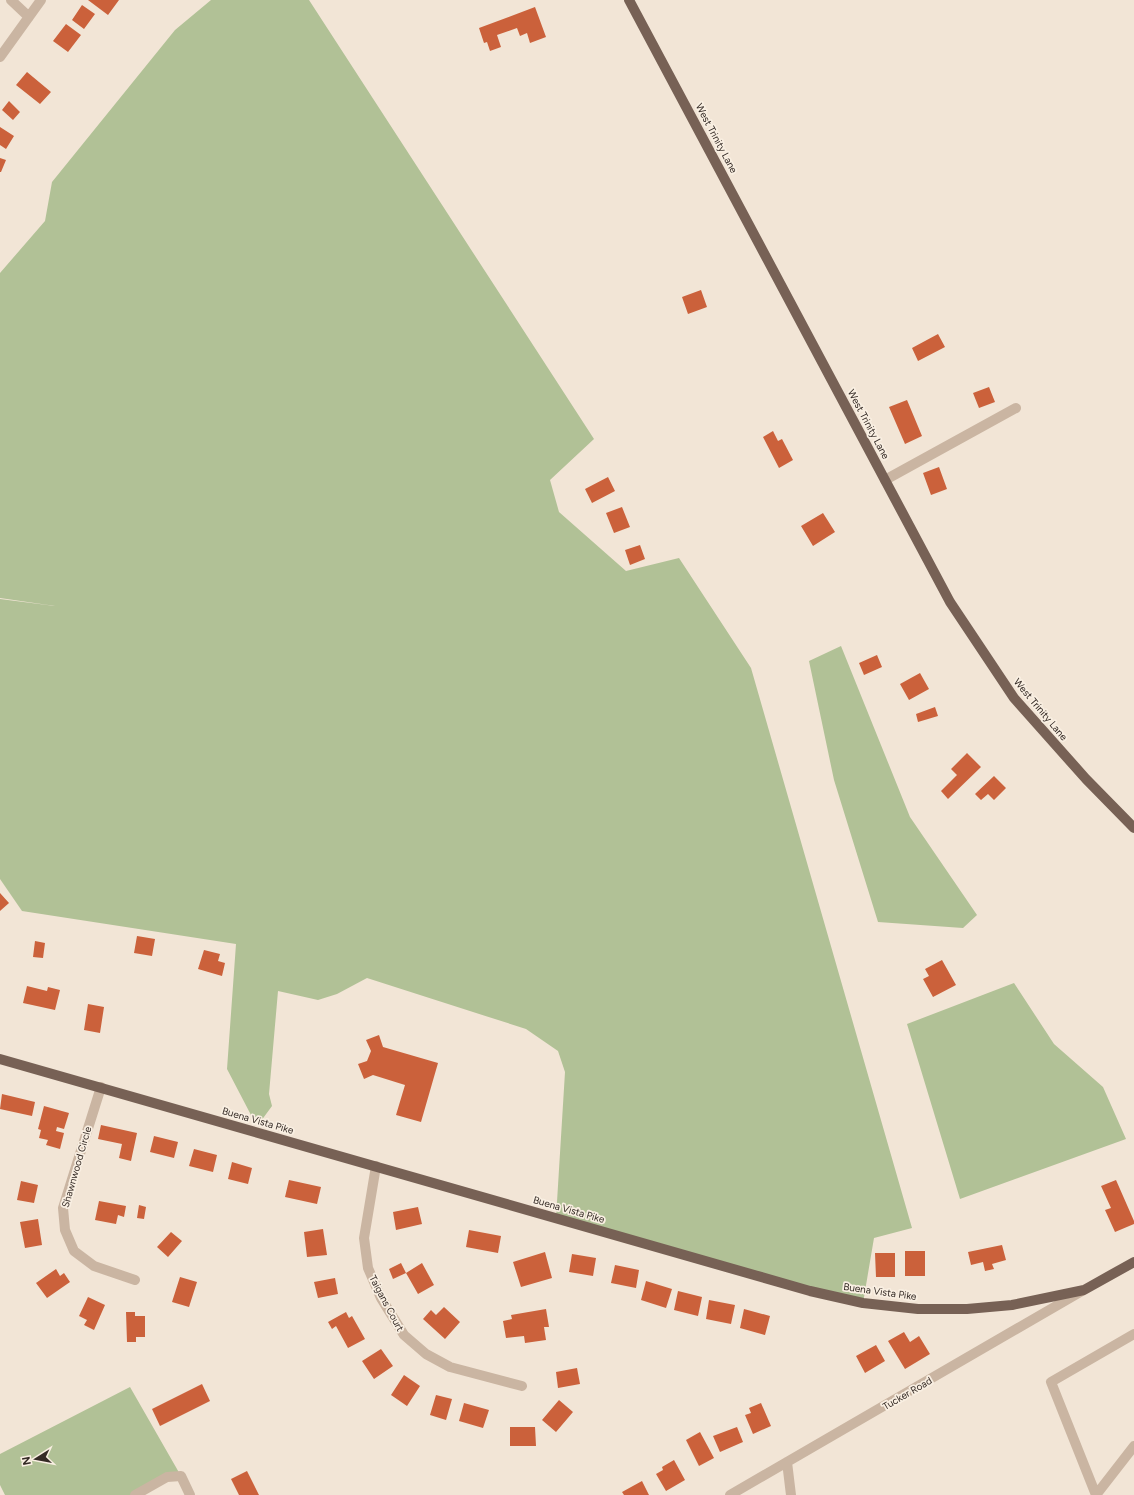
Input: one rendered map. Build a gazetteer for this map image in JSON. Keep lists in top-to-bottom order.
{
  "streets": {
    "main road": ["West Trinity Lane", "Buena Vista Pike"],
    "street": ["Shawnwood Circle", "Taigans Court", "Tucker Road"]
  },
  "crossings": [
    ["Buena Vista Pike", "Shawnwood Circle"],
    ["Buena Vista Pike", "Taigans Court"],
    ["Buena Vista Pike", "Tucker Road"]
  ],
  "north": "left"
}
